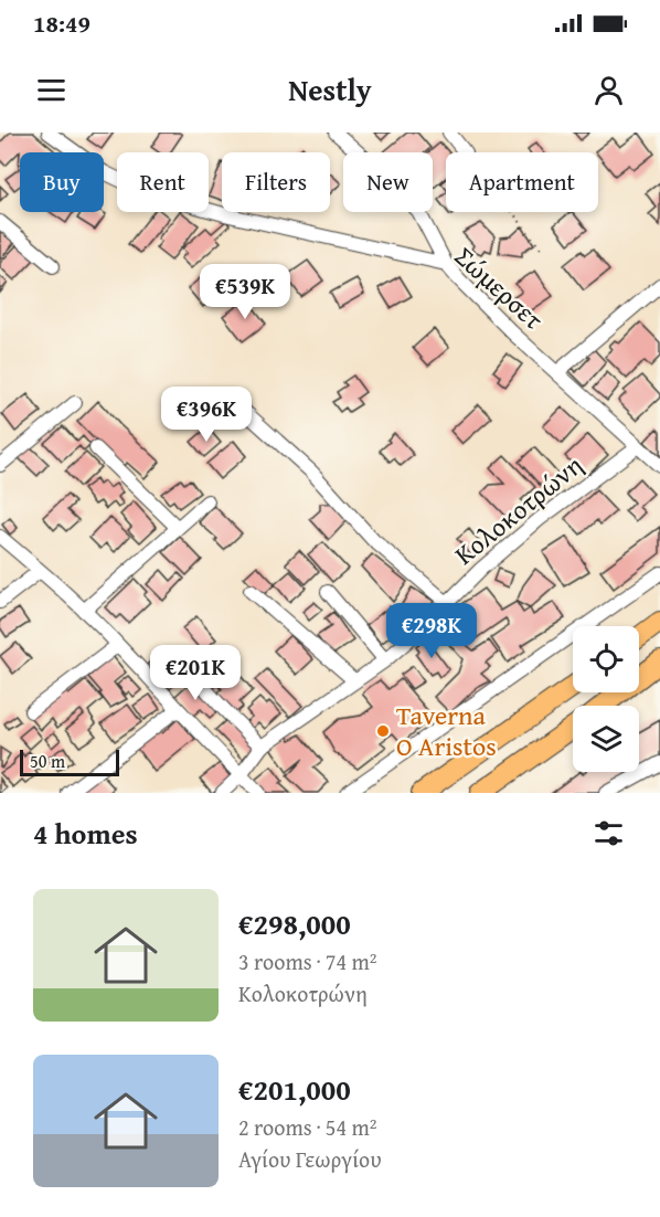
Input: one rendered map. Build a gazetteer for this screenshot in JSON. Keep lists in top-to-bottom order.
{
  "streets": {
    "street": ["Σώμερσετ", "Κολοκοτρώνη"]
  },
  "crossings": [
    ["Σώμερσετ", "Κολοκοτρώνη"]
  ],
  "places": ["Taverna O Aristos"],
  "scale_bar": "50 m",
  "page": {
    "status": "18:49",
    "header": "Nestly",
    "chip": [
      "Buy",
      "Rent",
      "Filters",
      "New",
      "Apartment"
    ],
    "price": [
      "€539K",
      "€396K",
      "€298K",
      "€201K"
    ],
    "scale": "50 m",
    "heading": "4 homes",
    "list": [
      {
        "name": "€298,000",
        "note": "3 rooms · 74 m² · Κολοκοτρώνη"
      },
      {
        "name": "€201,000",
        "note": "2 rooms · 54 m² · Αγίου Γεωργίου"
      }
    ]
  }
}
